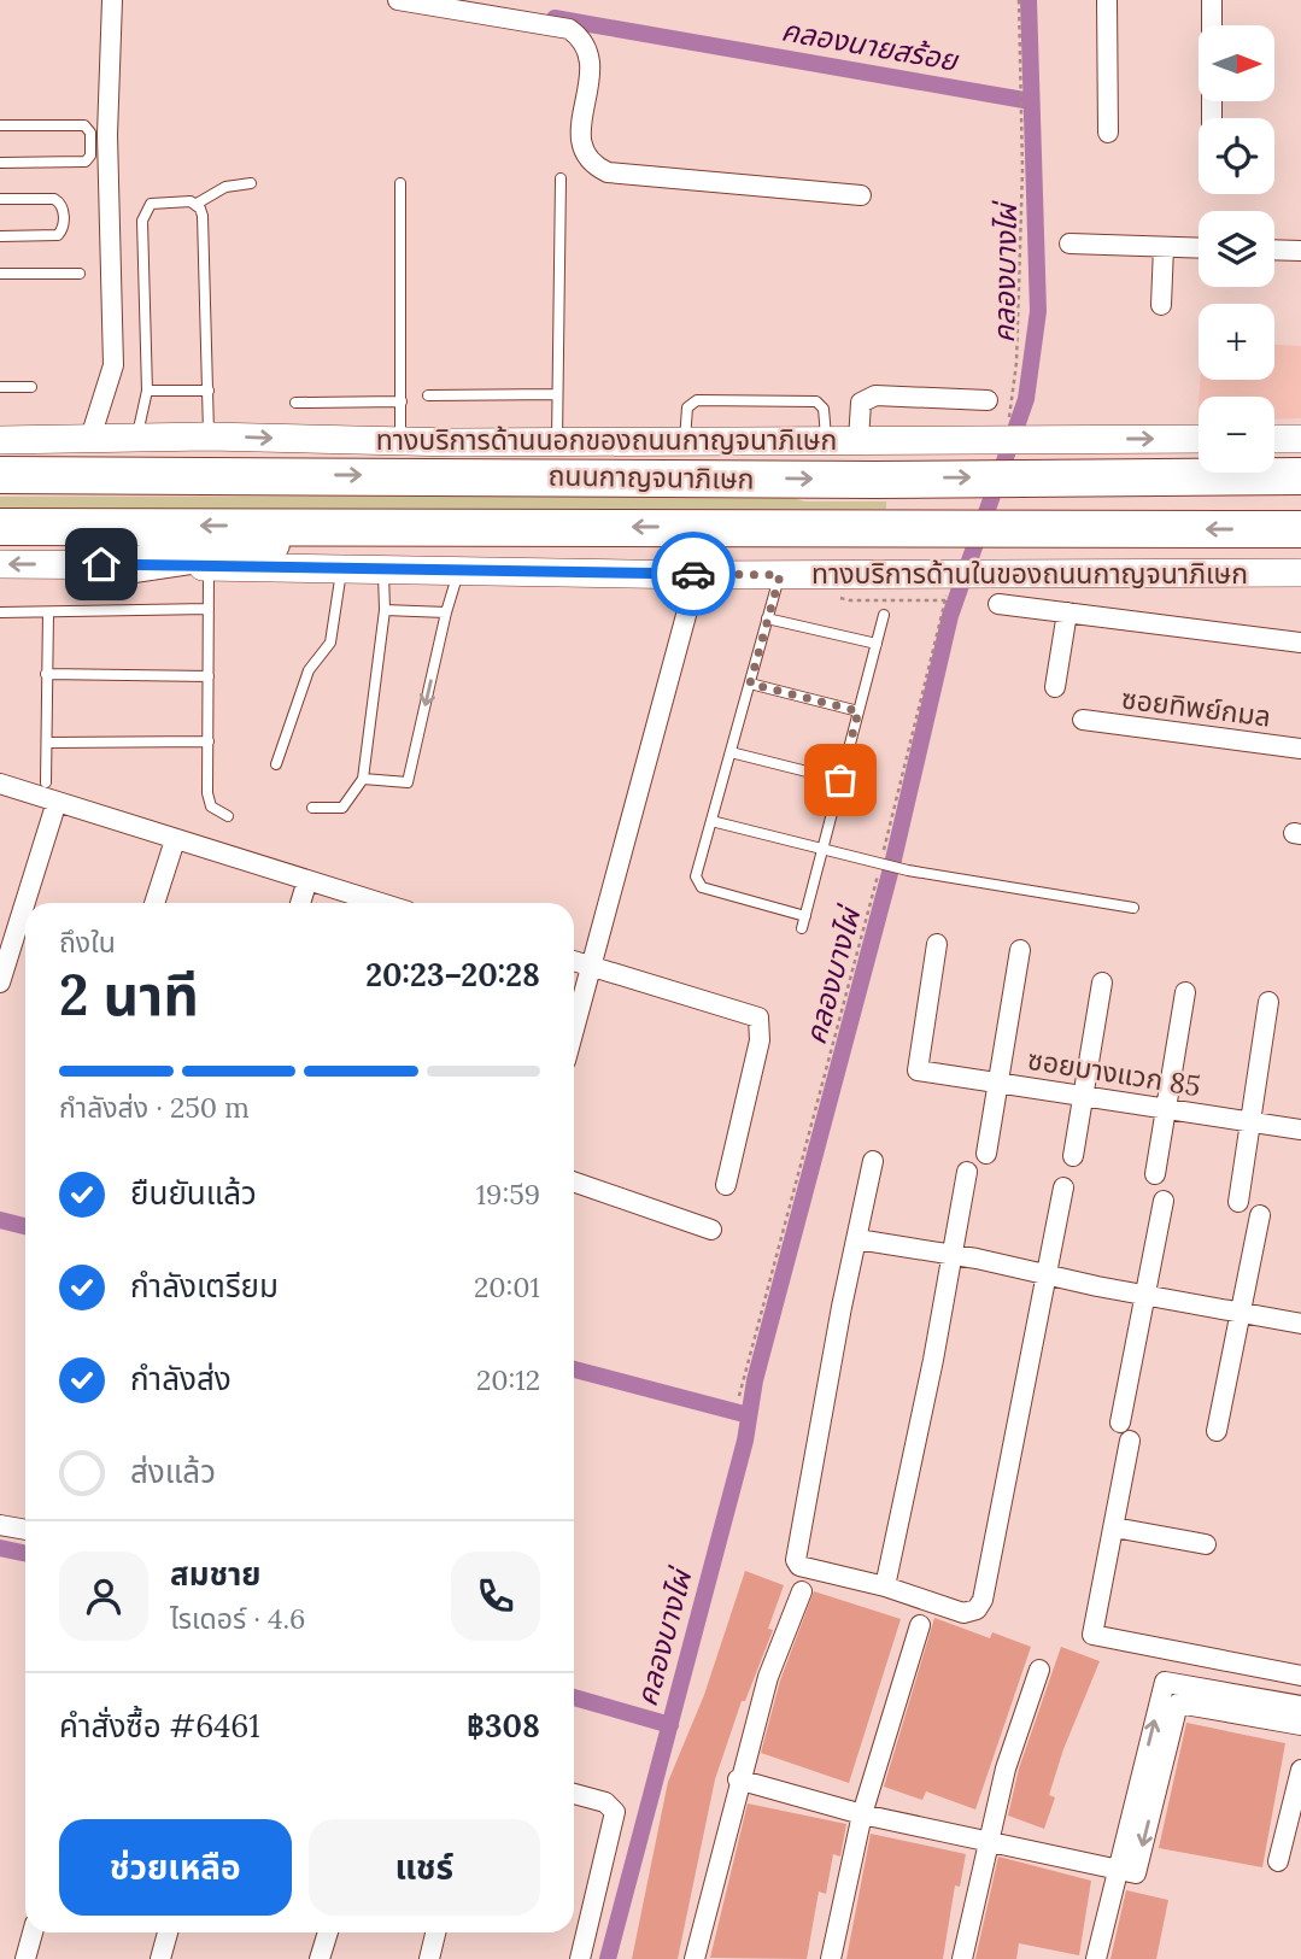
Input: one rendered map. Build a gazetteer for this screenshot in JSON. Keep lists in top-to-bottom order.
{
  "streets": {
    "highway": ["ถนนกาญจนาภิเษก"],
    "main road": ["ทางบริการด้านนอกของถนนกาญจนาภิเษก", "ทางบริการด้านในของถนนกาญจนาภิเษก"],
    "street": ["ซอยทิพย์กมล", "ซอยบางแวก 85"]
  },
  "one_way": ["ทางบริการด้านนอกของถนนกาญจนาภิเษก"],
  "water": ["คลองนายสร้อย", "คลองบางไผ่"],
  "north": "right",
  "page": {
    "map_buttons": ["+", "−"],
    "heading": ["2 นาที", "ถึงใน", "20:23–20:28"],
    "panel": [
      "สมชาย",
      "ไรเดอร์ · 4.6",
      "คำสั่งซื้อ #6461",
      "฿308"
    ],
    "bar": "กำลังส่ง · 250 m",
    "list": [
      ["ยืนยันแล้ว", "19:59"],
      ["กำลังเตรียม", "20:01"],
      ["กำลังส่ง", "20:12"],
      "ส่งแล้ว"
    ],
    "buttons": ["ช่วยเหลือ", "แชร์"]
  }
}
